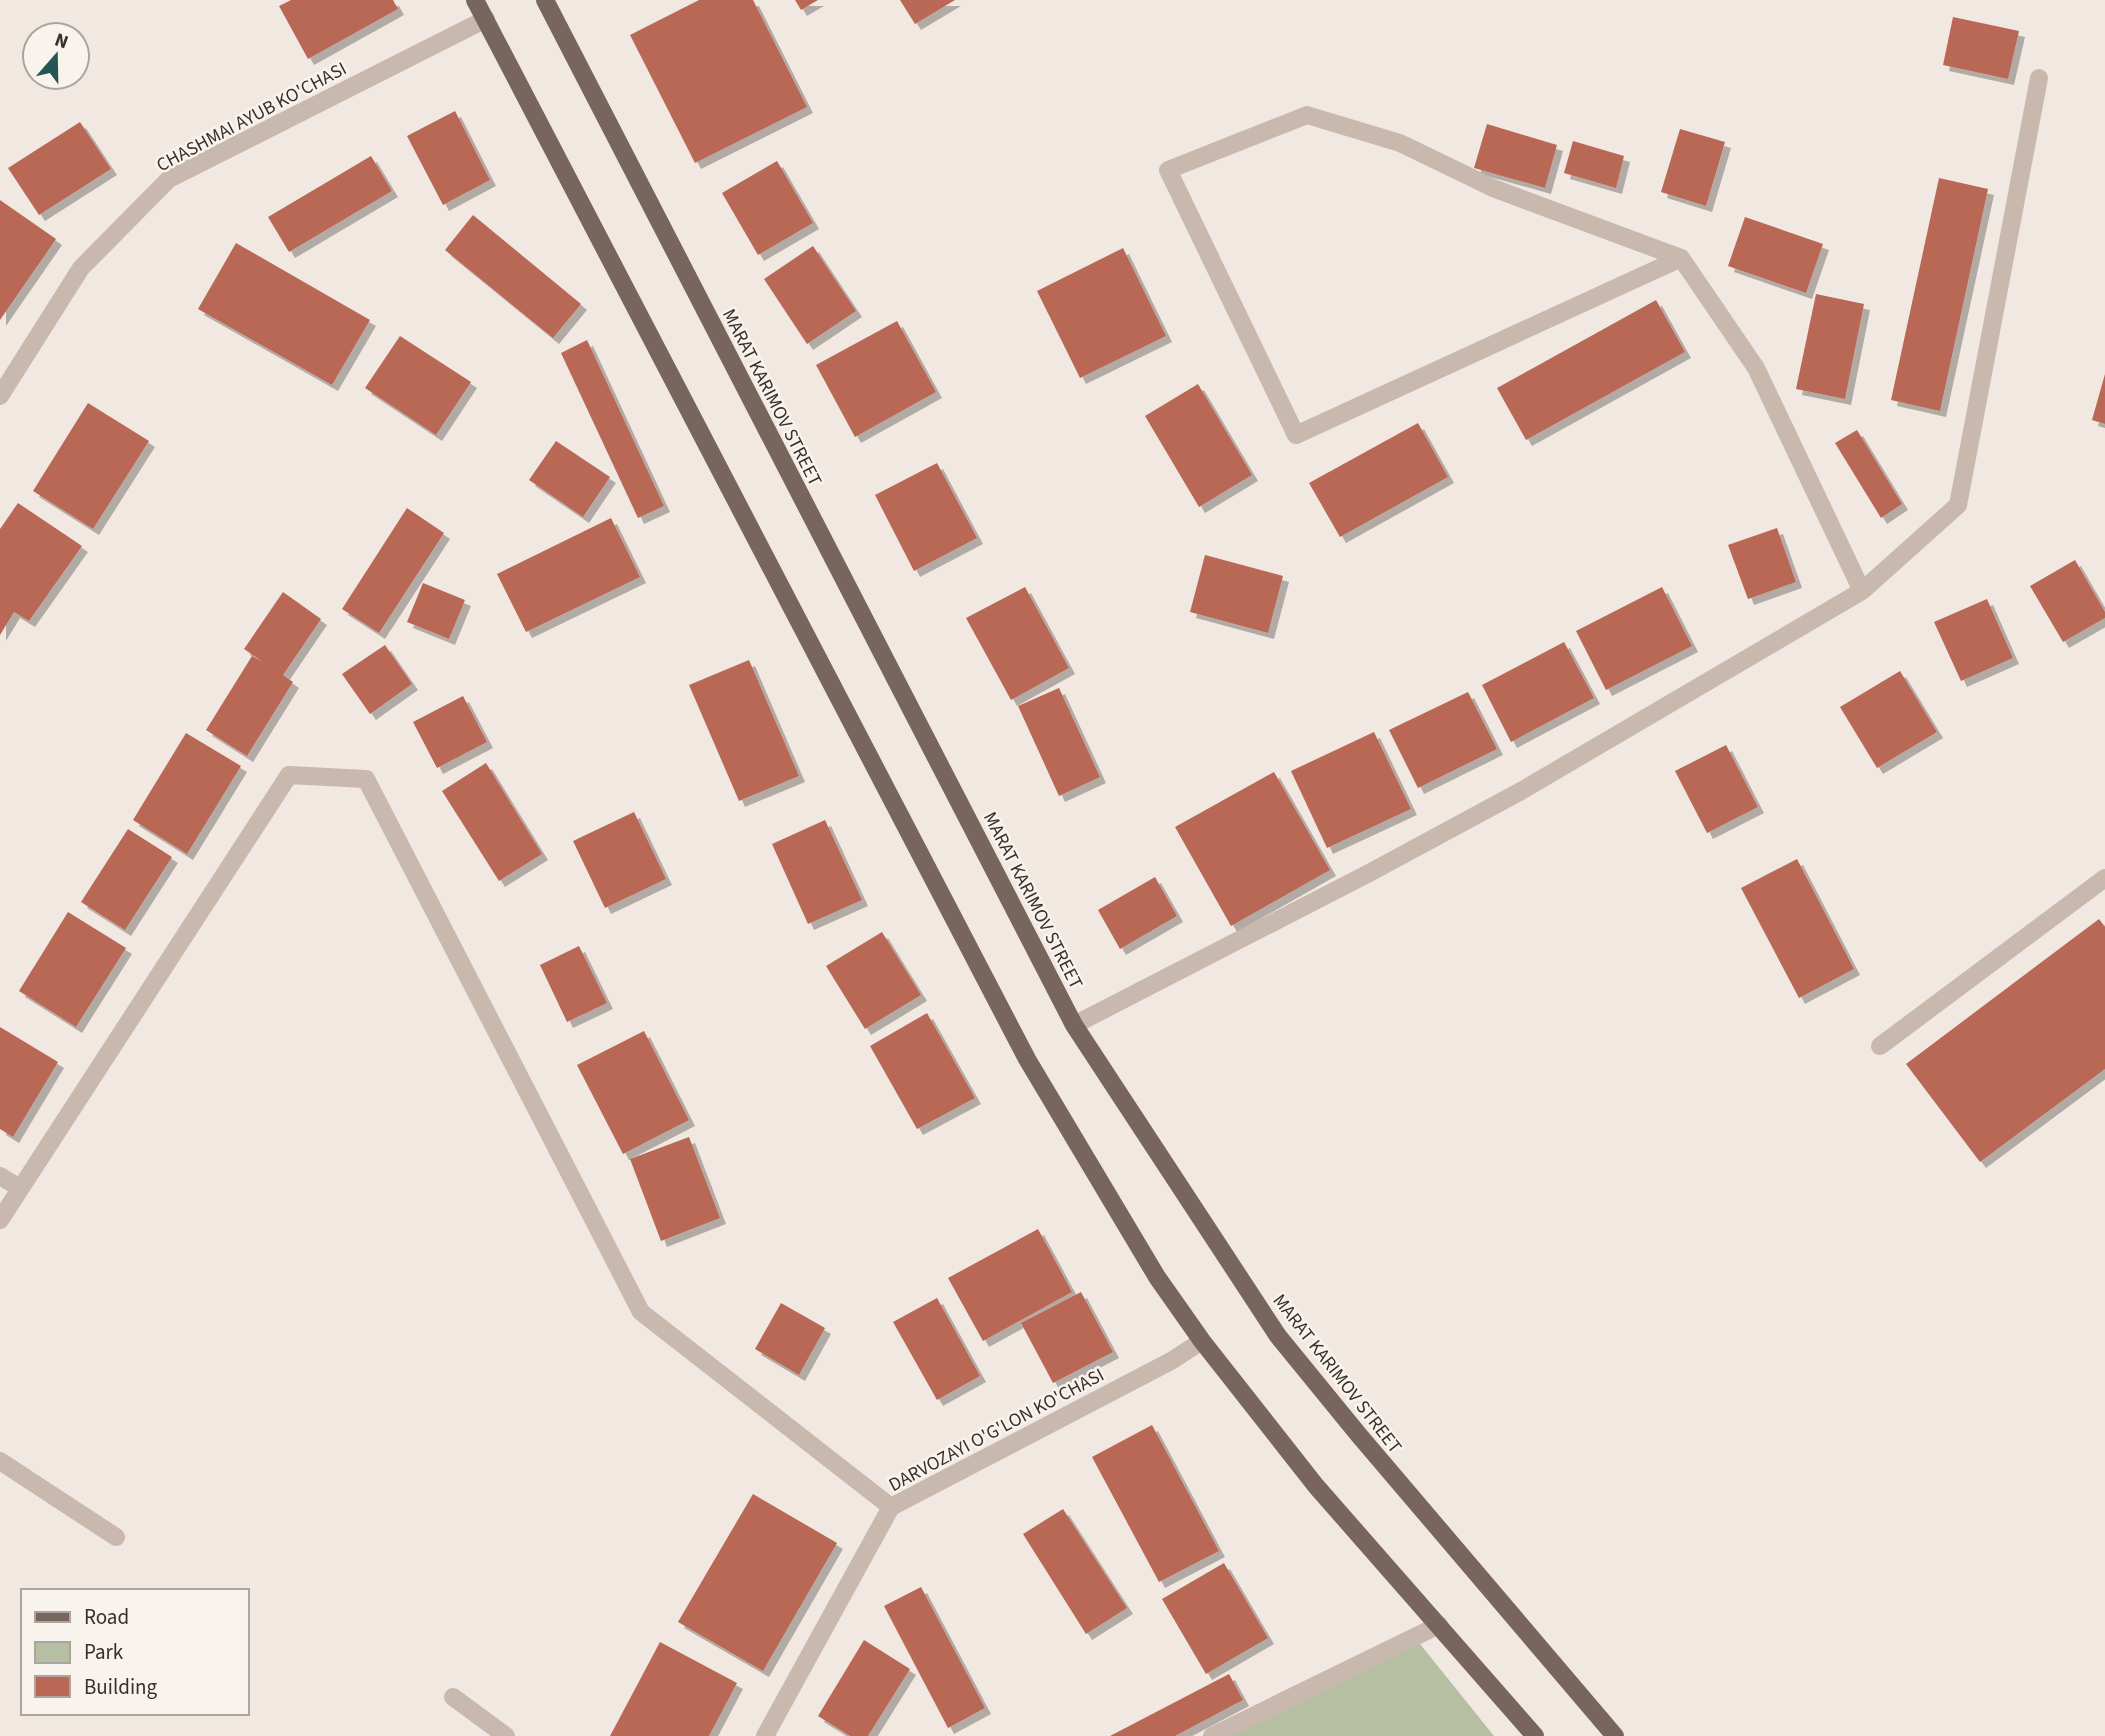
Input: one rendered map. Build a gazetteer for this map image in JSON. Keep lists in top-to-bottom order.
{
  "streets": {
    "main road": ["MARAT KARIMOV STREET"],
    "street": ["CHASHMAI AYUB KO'CHASI", "DARVOZAYI O'G'LON KO'CHASI"]
  },
  "legend": ["Road", "Park", "Building"],
  "north": "top"
}
